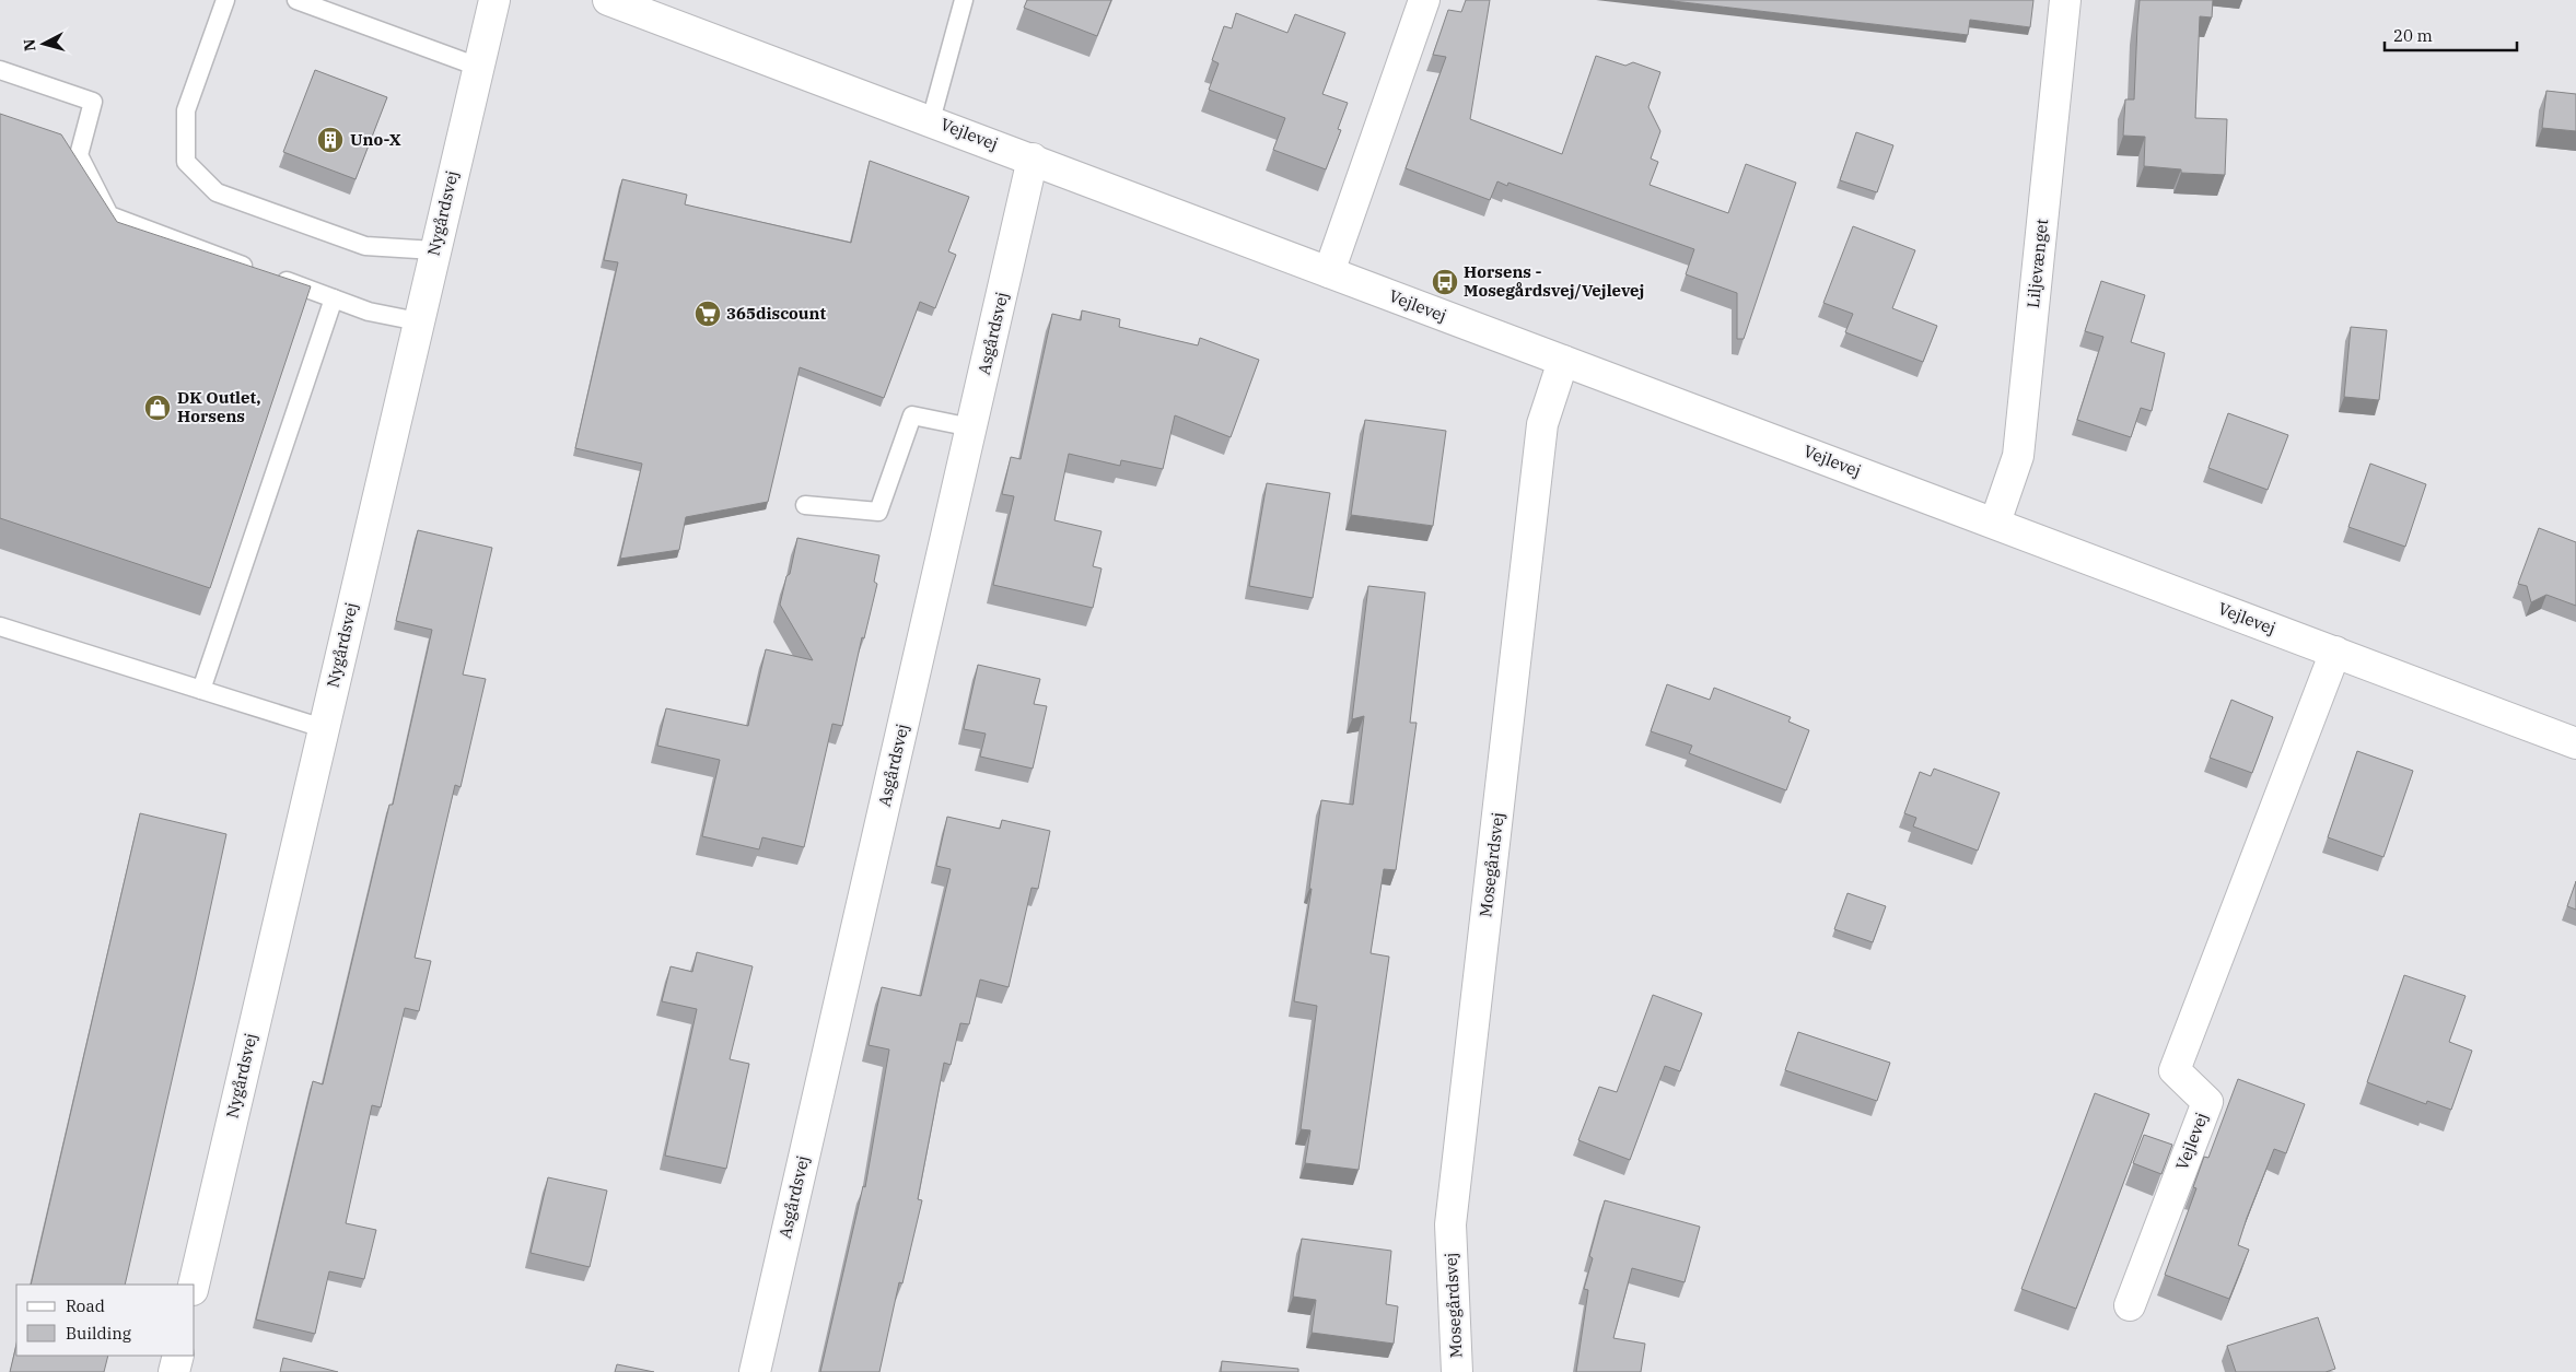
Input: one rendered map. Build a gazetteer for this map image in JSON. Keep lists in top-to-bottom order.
{
  "streets": {
    "street": [
      "Vejlevej",
      "Nygårdsvej",
      "Liljevænget",
      "Asgårdsvej",
      "Mosegårdsvej"
    ]
  },
  "crossings": [
    ["Vejlevej", "Liljevænget"],
    ["Vejlevej", "Asgårdsvej"],
    ["Vejlevej", "Mosegårdsvej"]
  ],
  "places": {
    "building": ["Uno-X"],
    "bus stop": ["Horsens - Mosegårdsvej/Vejlevej"],
    "supermarket": ["365discount"],
    "shop": ["DK Outlet, Horsens"]
  },
  "legend": ["Road", "Building"],
  "scale_bar": "20 m",
  "north": "left"
}
